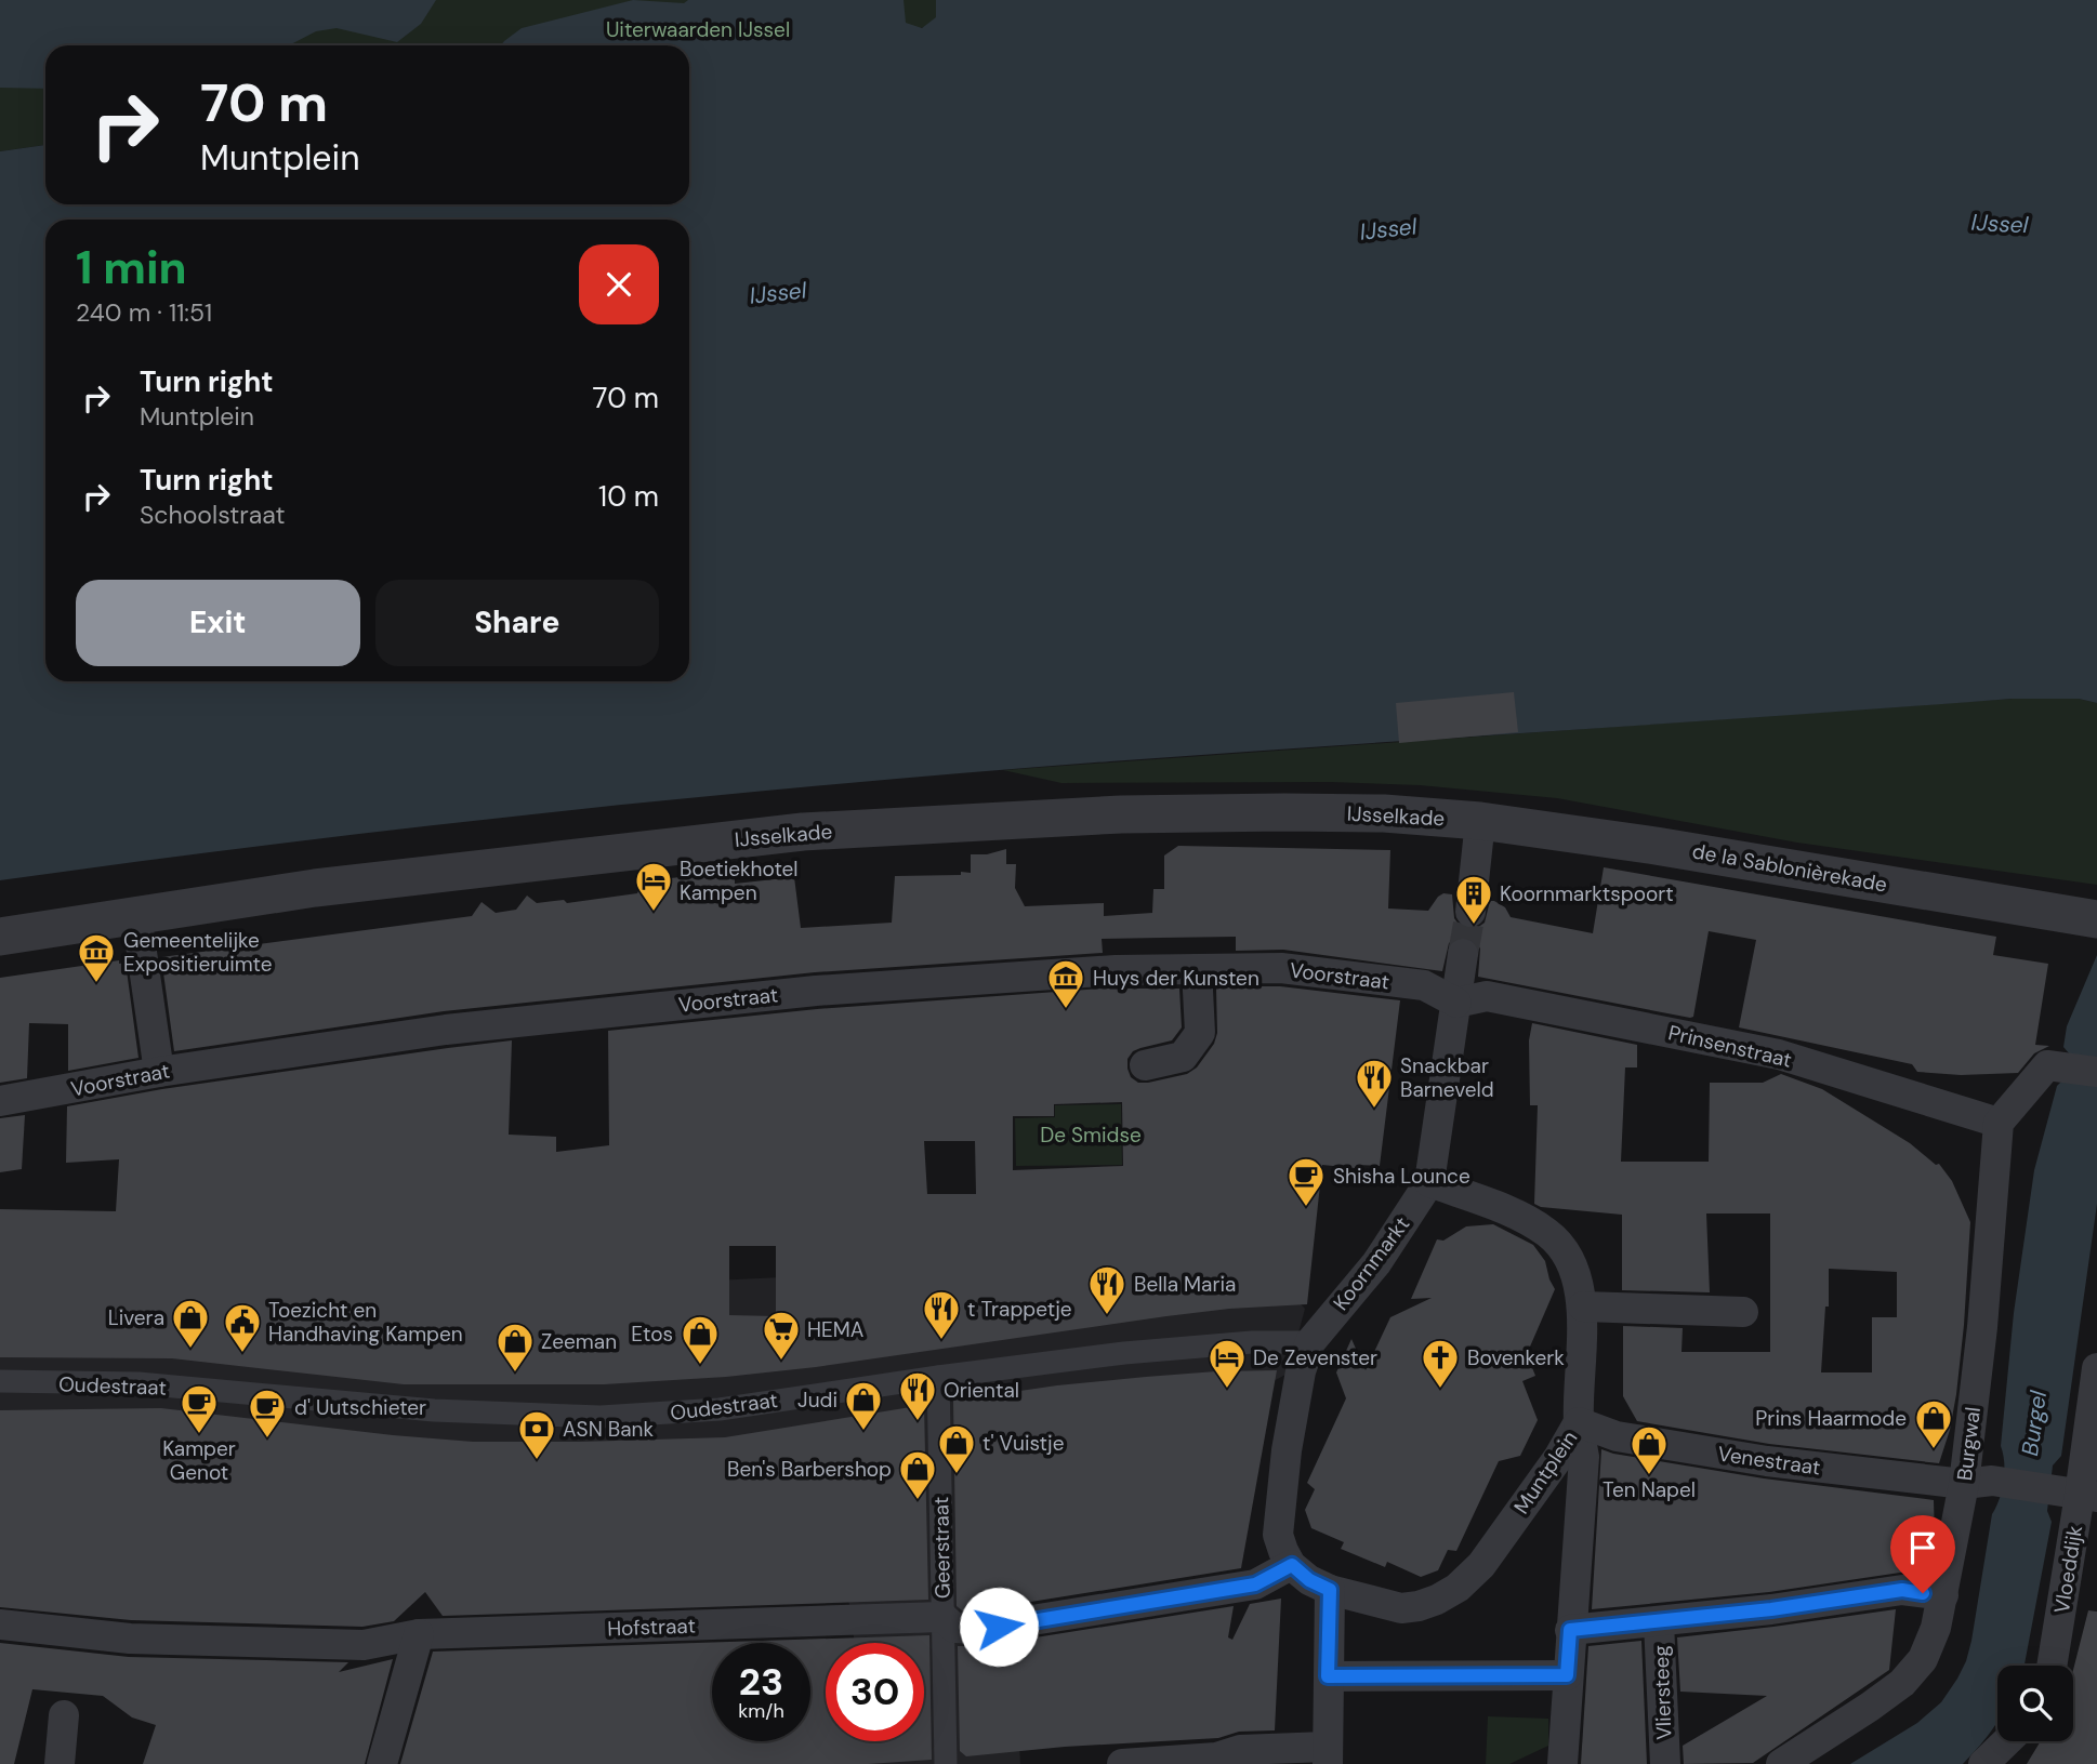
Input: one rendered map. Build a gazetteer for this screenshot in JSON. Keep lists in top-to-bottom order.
{
  "streets": {
    "street": [
      "IJsselkade",
      "de la Sablonièrekade",
      "Voorstraat",
      "Prinsenstraat",
      "Koornmarkt",
      "Oudestraat",
      "Burgwal",
      "Venestraat",
      "Muntplein",
      "Geerstraat",
      "Vloeddijk",
      "Hofstraat",
      "Vliersteeg"
    ]
  },
  "crossings": [
    ["IJsselkade", "de la Sablonièrekade"],
    ["Voorstraat", "Prinsenstraat"],
    ["Voorstraat", "Koornmarkt"],
    ["Prinsenstraat", "Koornmarkt"],
    ["Prinsenstraat", "Burgwal"],
    ["Koornmarkt", "Oudestraat"],
    ["Oudestraat", "Geerstraat"],
    ["Burgwal", "Venestraat"],
    ["Venestraat", "Muntplein"],
    ["Venestraat", "Vloeddijk"],
    ["Muntplein", "Hofstraat"],
    ["Geerstraat", "Hofstraat"]
  ],
  "water": ["IJssel", "Burgel"],
  "parks": ["Uiterwaarden IJssel", "De Smidse"],
  "places": {
    "hotel": ["Boetiekhotel Kampen", "De Zevenster"],
    "building": ["Koornmarktspoort"],
    "museum": ["Gemeentelijke Expositieruimte", "Huys der Kunsten"],
    "restaurant": [
      "Snackbar Barneveld",
      "Bella Maria",
      "t Trappetje",
      "Oriental"
    ],
    "cafe": ["Shisha Lounce", "Kamper Genot", "d' Uutschieter"],
    "shop": [
      "Livera",
      "Etos",
      "Zeeman",
      "Judi",
      "Prins Haarmode",
      "t' Vuistje",
      "Ten Napel",
      "Ben's Barbershop"
    ],
    "public building": ["Toezicht en Handhaving Kampen"],
    "supermarket": ["HEMA"],
    "church": ["Bovenkerk"],
    "bank": ["ASN Bank"]
  },
  "page": {
    "turn": ["70 m", "Muntplein"],
    "heading": ["1 min", "240 m · 11:51"],
    "list": [
      {
        "name": "Turn right",
        "note": "Muntplein",
        "value": "70 m"
      },
      {
        "name": "Turn right",
        "note": "Schoolstraat",
        "value": "10 m"
      }
    ],
    "buttons": ["Exit", "Share"],
    "speed": "23 km/h",
    "limit": "30"
  }
}
